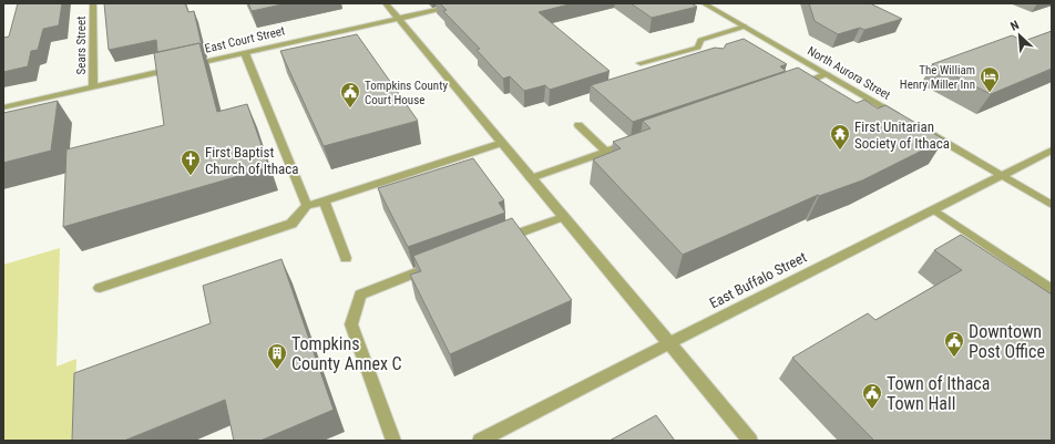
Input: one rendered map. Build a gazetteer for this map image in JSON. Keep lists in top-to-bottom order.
{
  "streets": {
    "street": [
      "East Court Street",
      "Sears Street",
      "North Aurora Street",
      "East Buffalo Street"
    ]
  },
  "crossings": [
    ["East Court Street", "Sears Street"]
  ],
  "places": {
    "hotel": ["The William Henry Miller Inn"],
    "public building": ["Tompkins County Court House", "Downtown Post Office", "Town of Ithaca Town Hall"],
    "temple": ["First Unitarian Society of Ithaca"],
    "church": ["First Baptist Church of Ithaca"],
    "building": ["Tompkins County Annex C"]
  },
  "north": "top left"
}
